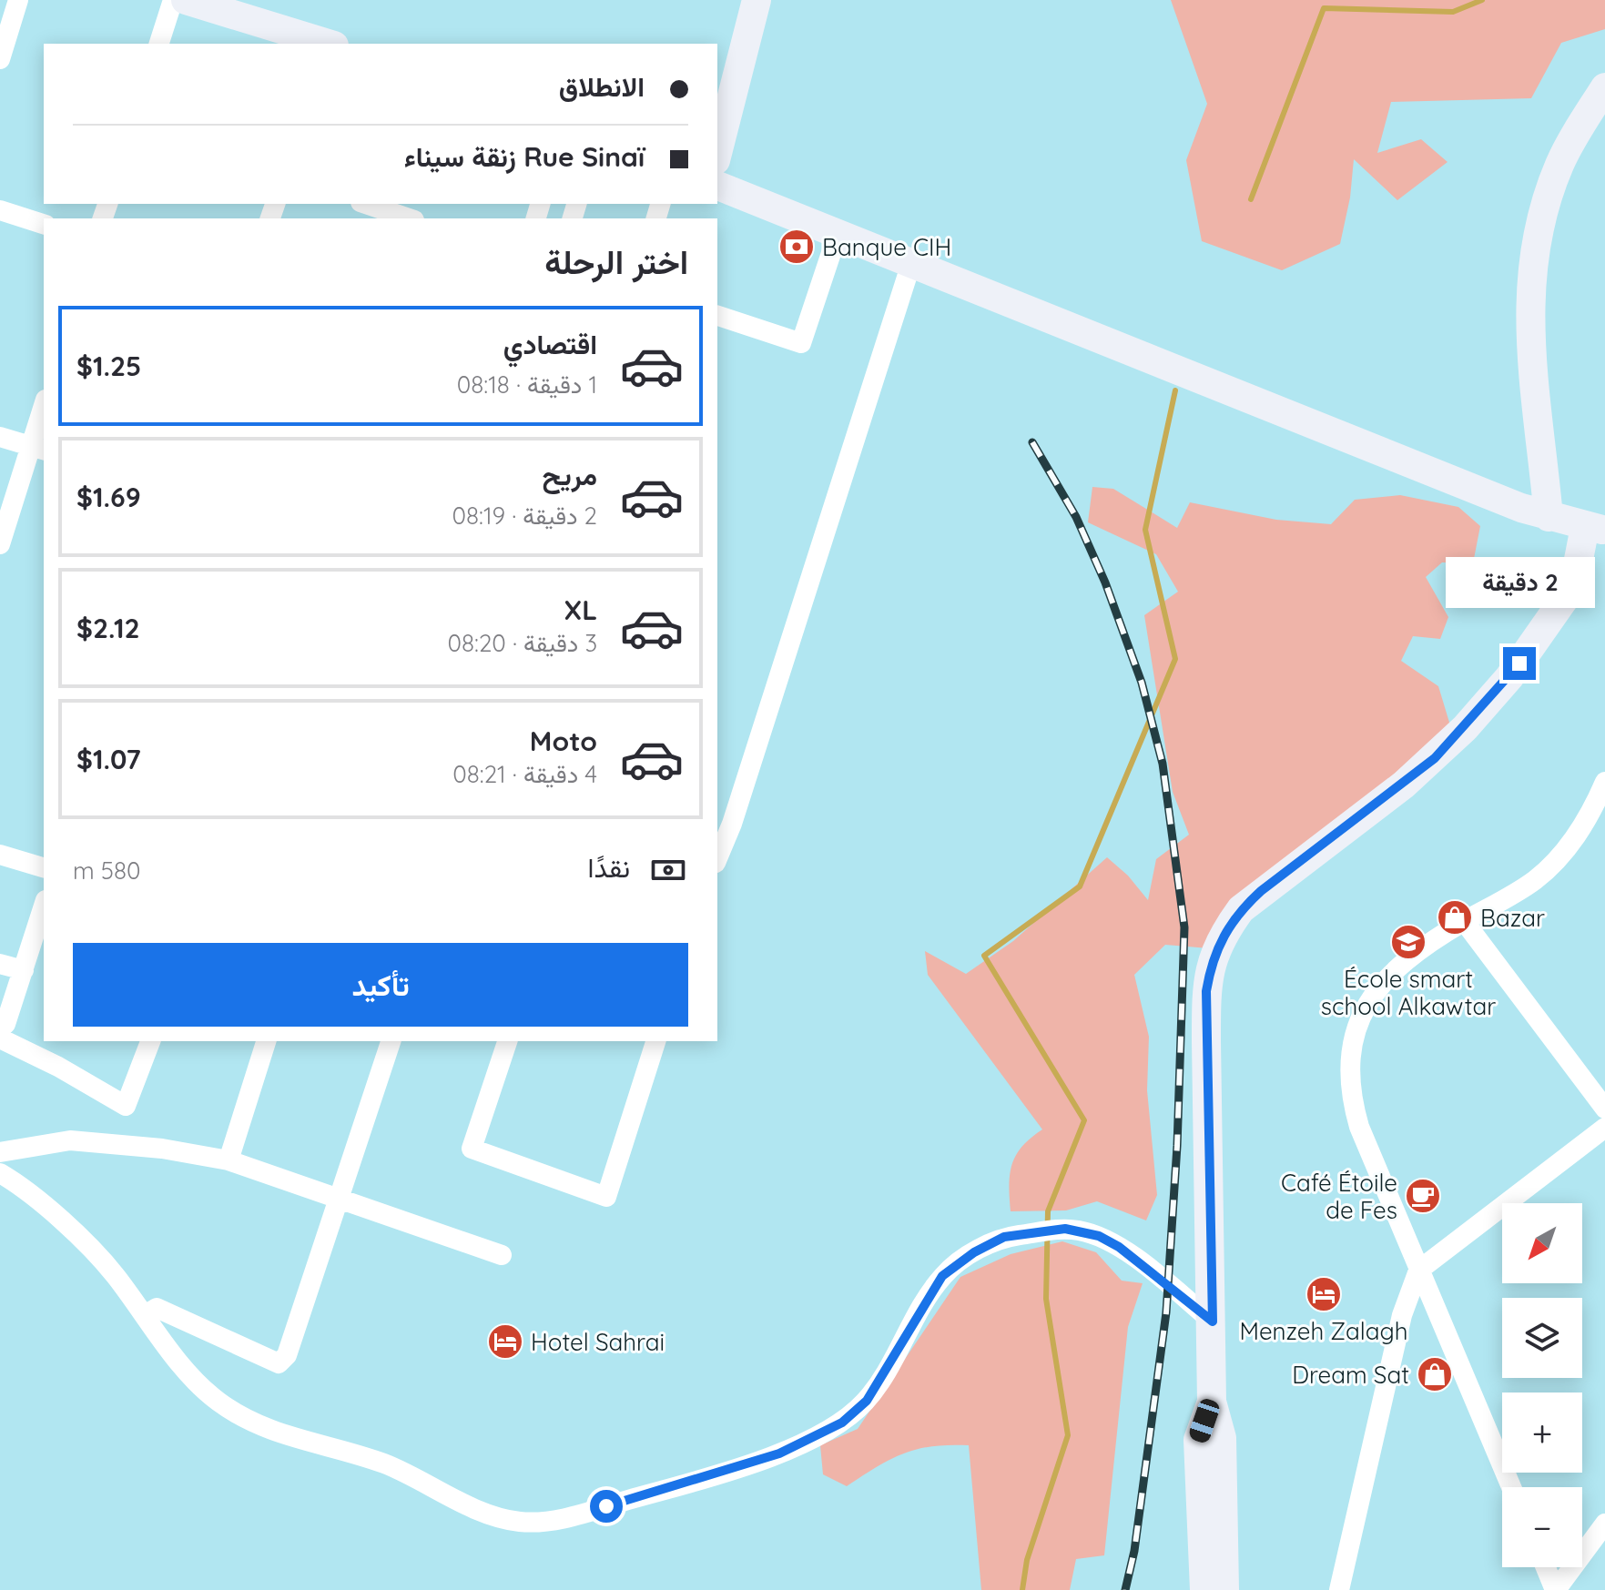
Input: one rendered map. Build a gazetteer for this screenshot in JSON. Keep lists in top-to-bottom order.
{
  "places": {
    "bank": ["Banque CIH"],
    "shop": ["Bazar", "Dream Sat"],
    "school or university": ["École smart school Alkawtar"],
    "cafe": ["Café Étoile de Fes"],
    "hotel": ["Menzeh Zalagh", "Hotel Sahrai"]
  },
  "north": "bottom left",
  "page": {
    "banner": ["الانطلاق", "Rue Sinaï زنقة سيناء"],
    "heading": "اختر الرحلة",
    "list": [
      {
        "name": "اقتصادي",
        "note": "1 دقيقة · 08:18",
        "value": "$1.25"
      },
      {
        "name": "مريح",
        "note": "2 دقيقة · 08:19",
        "value": "$1.69"
      },
      {
        "name": "XL",
        "note": "3 دقيقة · 08:20",
        "value": "$2.12"
      },
      {
        "name": "Moto",
        "note": "4 دقيقة · 08:21",
        "value": "$1.07"
      }
    ],
    "bubble": "2 دقيقة",
    "pay": ["نقدًا", "580 m"],
    "buttons": "تأكيد",
    "map_buttons": ["+", "−"]
  }
}
